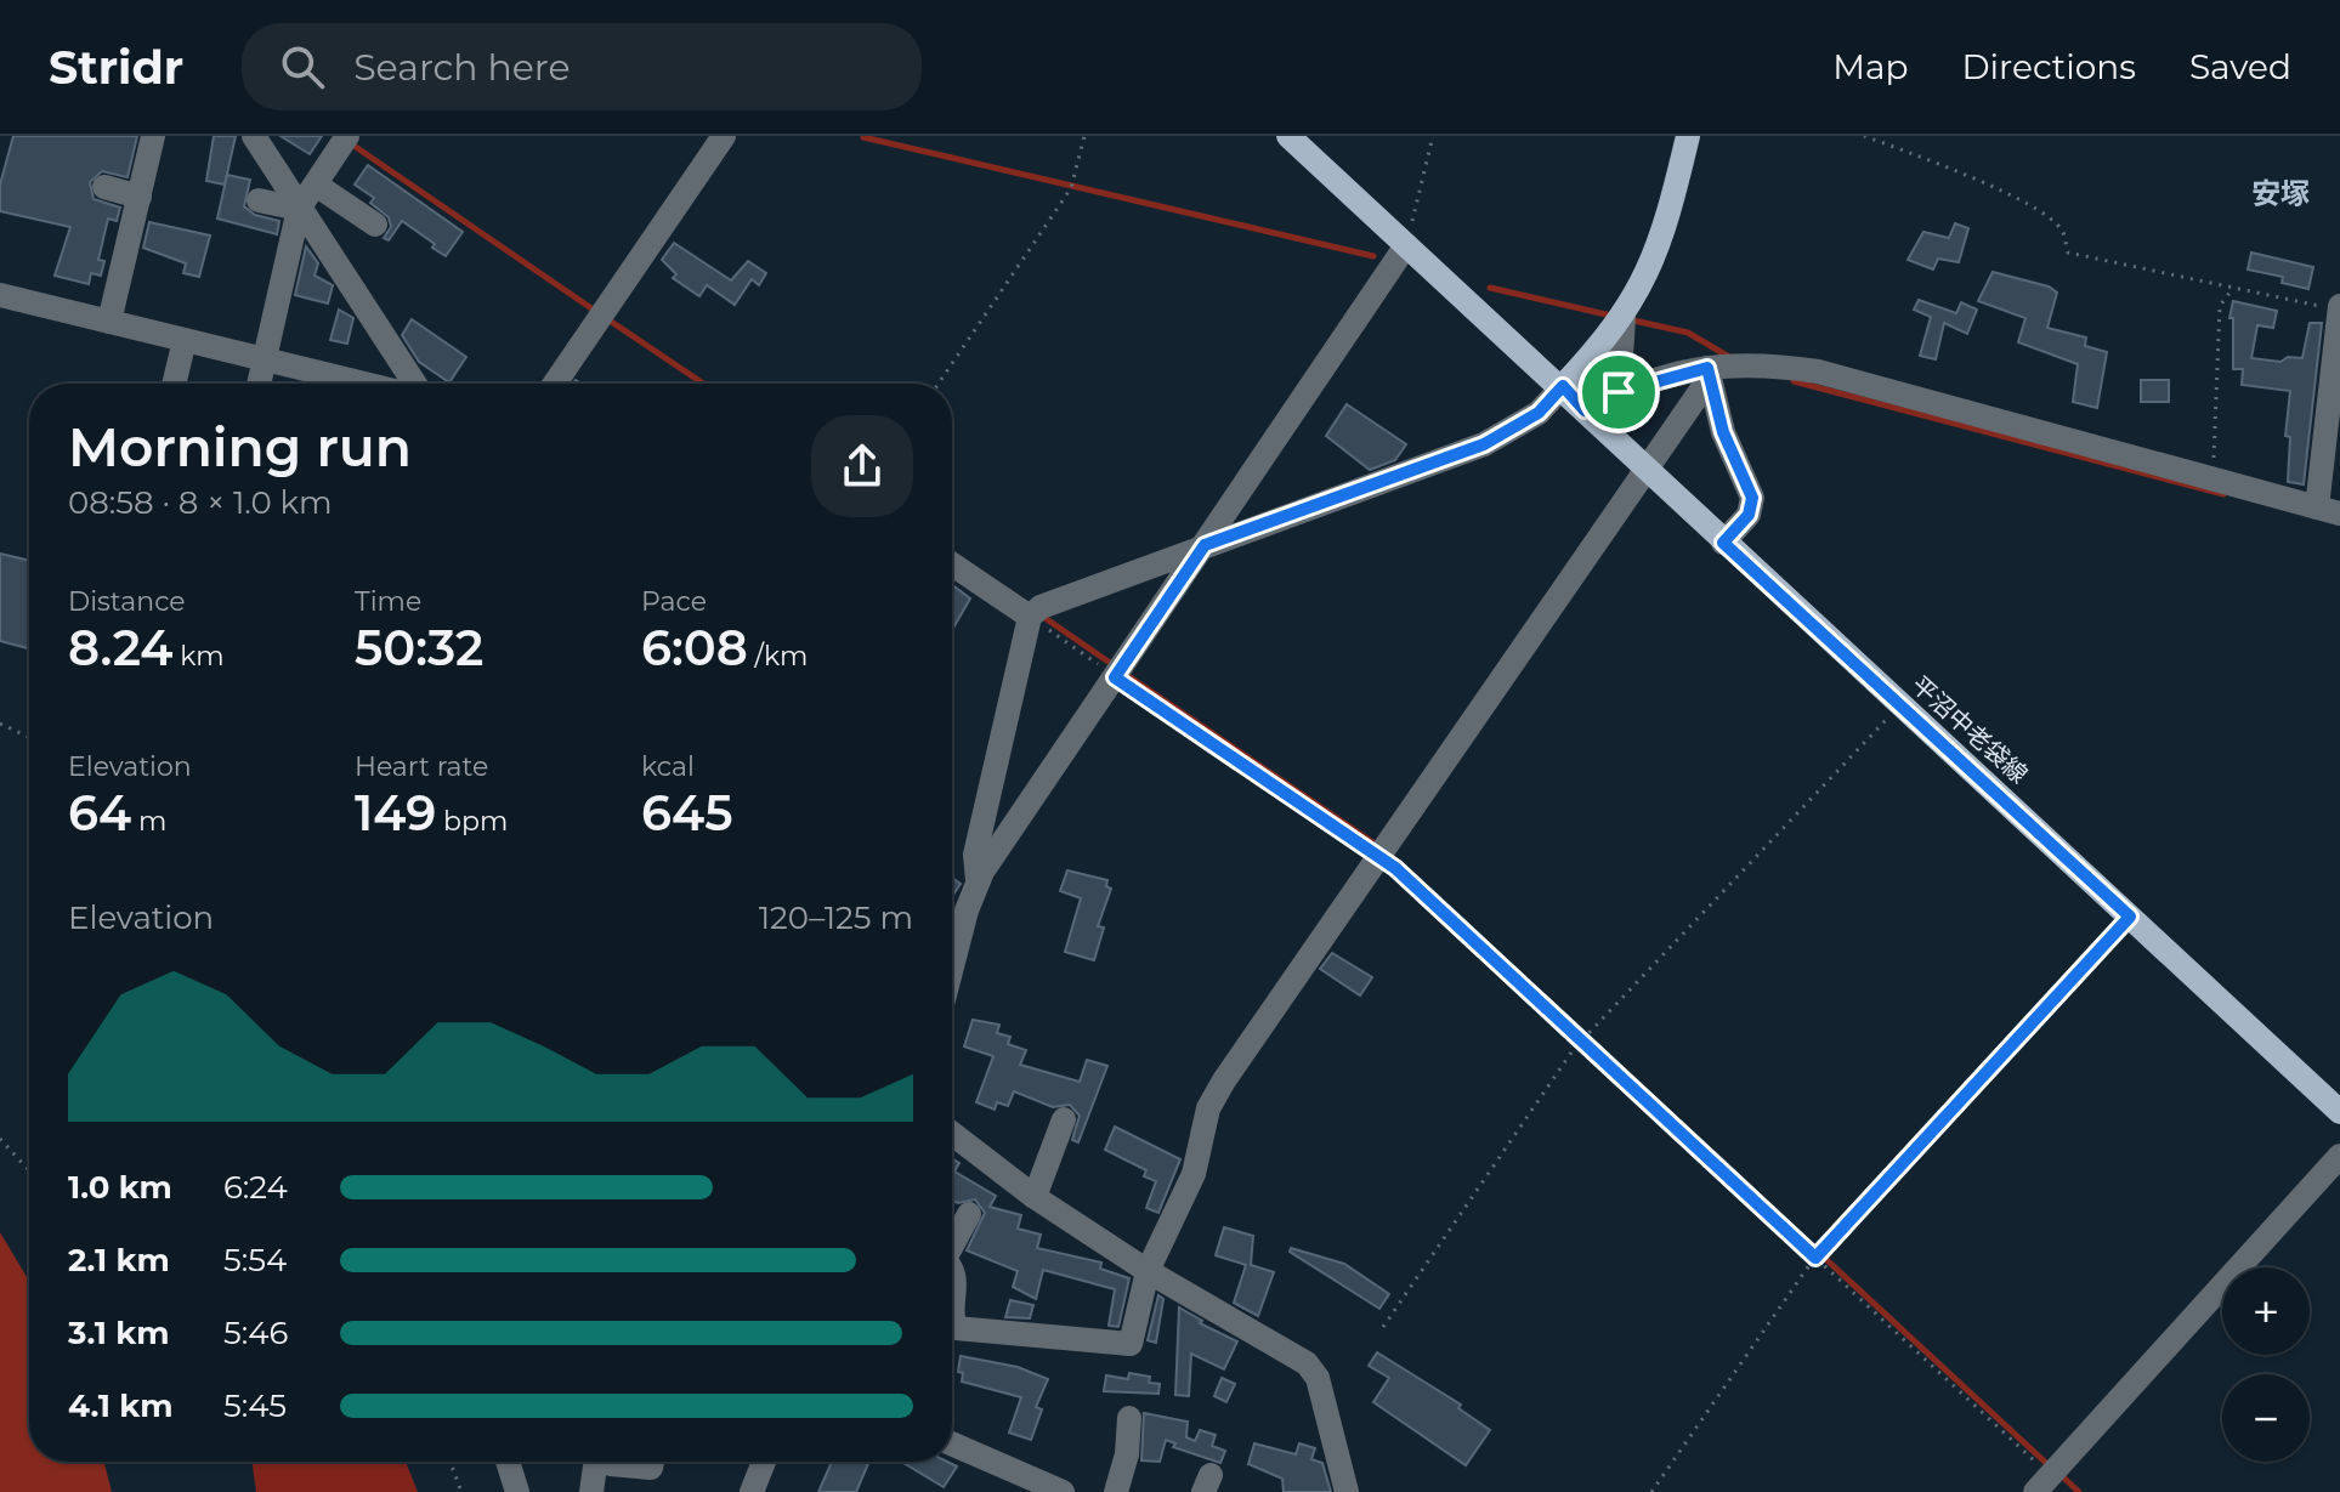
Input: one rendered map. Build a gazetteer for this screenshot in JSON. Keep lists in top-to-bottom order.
{
  "streets": {
    "main road": ["平沼中老袋線"]
  },
  "districts": ["安塚"],
  "page": {
    "header": "Stridr",
    "search": "Search here",
    "nav": ["Map", "Directions", "Saved"],
    "heading": ["Morning run", "08:58 · 8 × 1.0 km"],
    "stats": [
      ["Distance", "8.24 km"],
      ["Time", "50:32"],
      ["Pace", "6:08 /km"],
      ["Elevation", "64 m"],
      ["Heart rate", "149 bpm"],
      ["kcal", "645"]
    ],
    "chart": ["Elevation", "120–125 m"],
    "list": [
      {
        "name": "1.0 km",
        "note": "6:24"
      },
      {
        "name": "2.1 km",
        "note": "5:54"
      },
      {
        "name": "3.1 km",
        "note": "5:46"
      },
      {
        "name": "4.1 km",
        "note": "5:45"
      }
    ],
    "map_buttons": ["+", "−"]
  }
}
